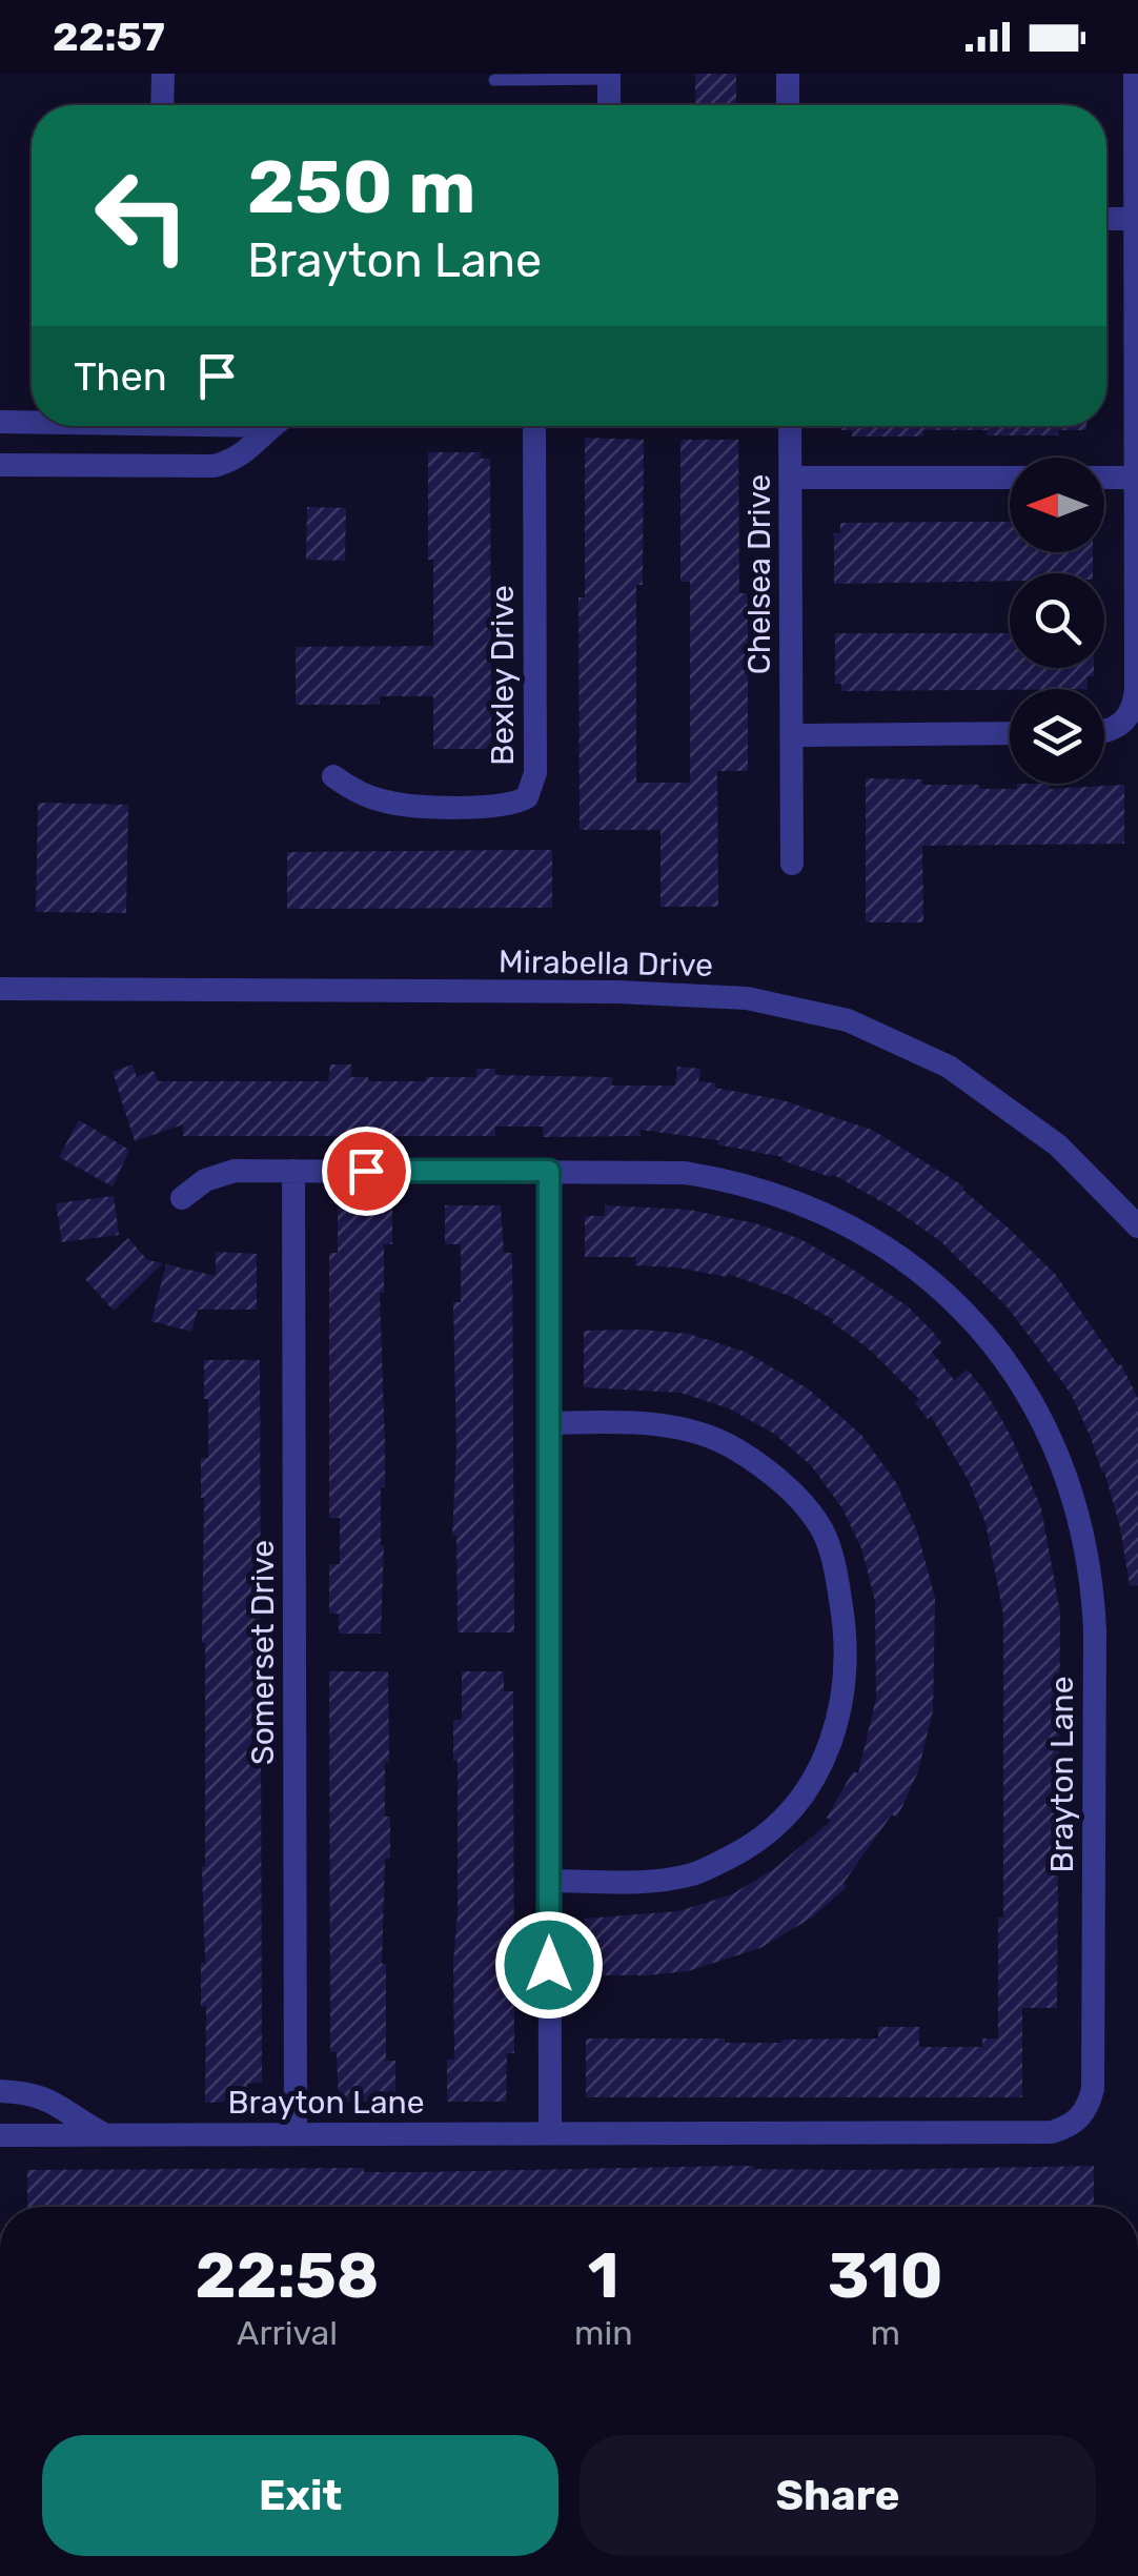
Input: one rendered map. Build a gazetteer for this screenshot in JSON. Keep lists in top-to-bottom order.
{
  "streets": {
    "street": [
      "Chelsea Drive",
      "Bexley Drive",
      "Mirabella Drive",
      "Somerset Drive",
      "Brayton Lane"
    ]
  },
  "crossings": [
    ["Somerset Drive", "Brayton Lane"]
  ],
  "north": "left",
  "page": {
    "status": "22:57",
    "turn": ["250 m", "Brayton Lane"],
    "then": "Then",
    "eta": [
      "22:58",
      "Arrival",
      "1",
      "min",
      "310",
      "m"
    ],
    "buttons": ["Exit", "Share"]
  }
}
